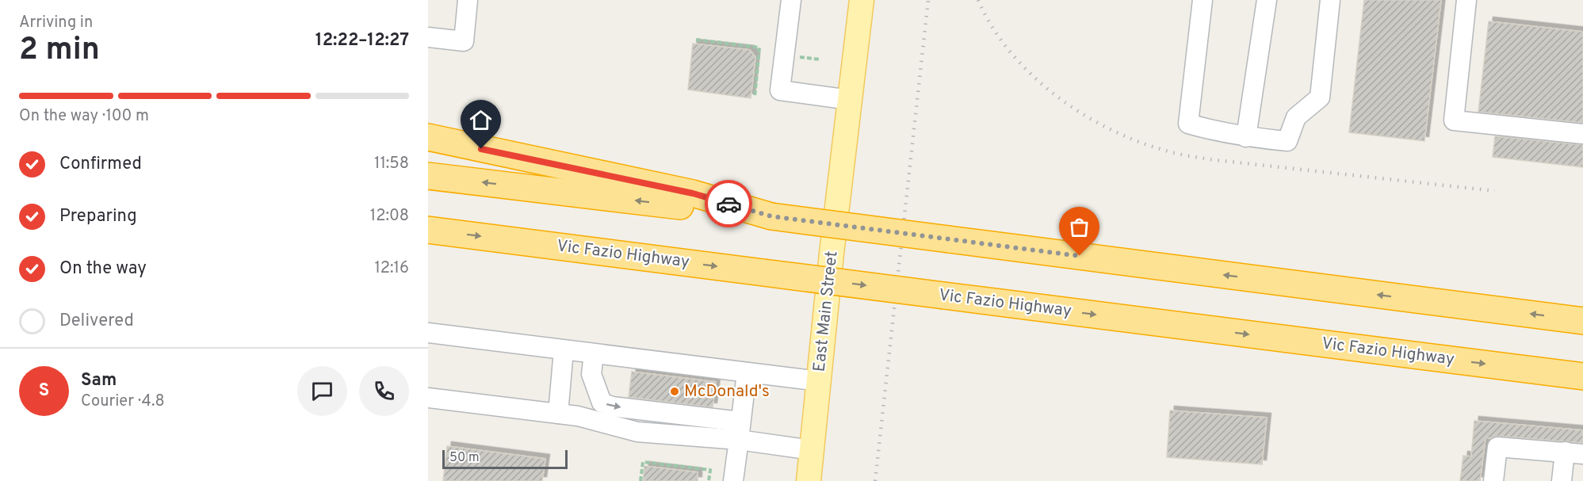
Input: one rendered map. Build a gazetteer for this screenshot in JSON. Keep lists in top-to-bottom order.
{
  "streets": {
    "highway": ["Vic Fazio Highway"],
    "main road": ["East Main Street"]
  },
  "places": ["McDonald's"],
  "scale_bar": "50 m",
  "page": {
    "heading": ["2 min", "Arriving in", "12:22–12:27"],
    "panel": ["Sam", "Courier · 4.8"],
    "bar": "On the way · 100 m",
    "list": [
      ["Confirmed", "11:58"],
      ["Preparing", "12:08"],
      ["On the way", "12:16"],
      "Delivered"
    ],
    "round": "S",
    "scale": "50 m"
  }
}
